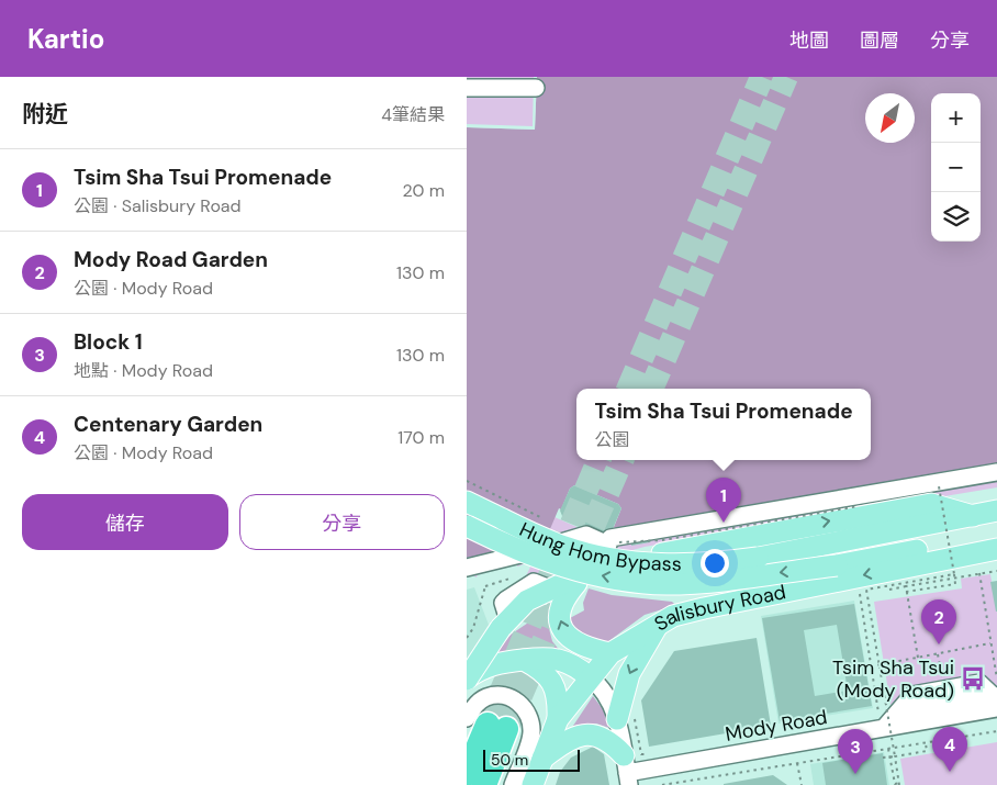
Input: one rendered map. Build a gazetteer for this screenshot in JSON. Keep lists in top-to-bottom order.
{
  "streets": {
    "main road": ["Hung Hom Bypass", "Salisbury Road"],
    "street": ["Mody Road"]
  },
  "places": {
    "bus stop": ["Tsim Sha Tsui (Mody Road)"]
  },
  "scale_bar": "50 m",
  "north": "bottom left",
  "page": {
    "header": "Kartio",
    "nav": ["地圖", "圖層", "分享"],
    "heading": ["附近", "4筆結果"],
    "map_buttons": ["+", "−"],
    "list": [
      {
        "mark": "1",
        "name": "Tsim Sha Tsui Promenade",
        "note": "公園 · Salisbury Road",
        "value": "20 m"
      },
      {
        "mark": "2",
        "name": "Mody Road Garden",
        "note": "公園 · Mody Road",
        "value": "130 m"
      },
      {
        "mark": "3",
        "name": "Block 1",
        "note": "地點 · Mody Road",
        "value": "130 m"
      },
      {
        "mark": "4",
        "name": "Centenary Garden",
        "note": "公園 · Mody Road",
        "value": "170 m"
      }
    ],
    "popup": ["Tsim Sha Tsui Promenade", "公園"],
    "buttons": ["儲存", "分享"],
    "pins": [
      "1",
      "2",
      "4",
      "3"
    ],
    "scale": "50 m"
  }
}
